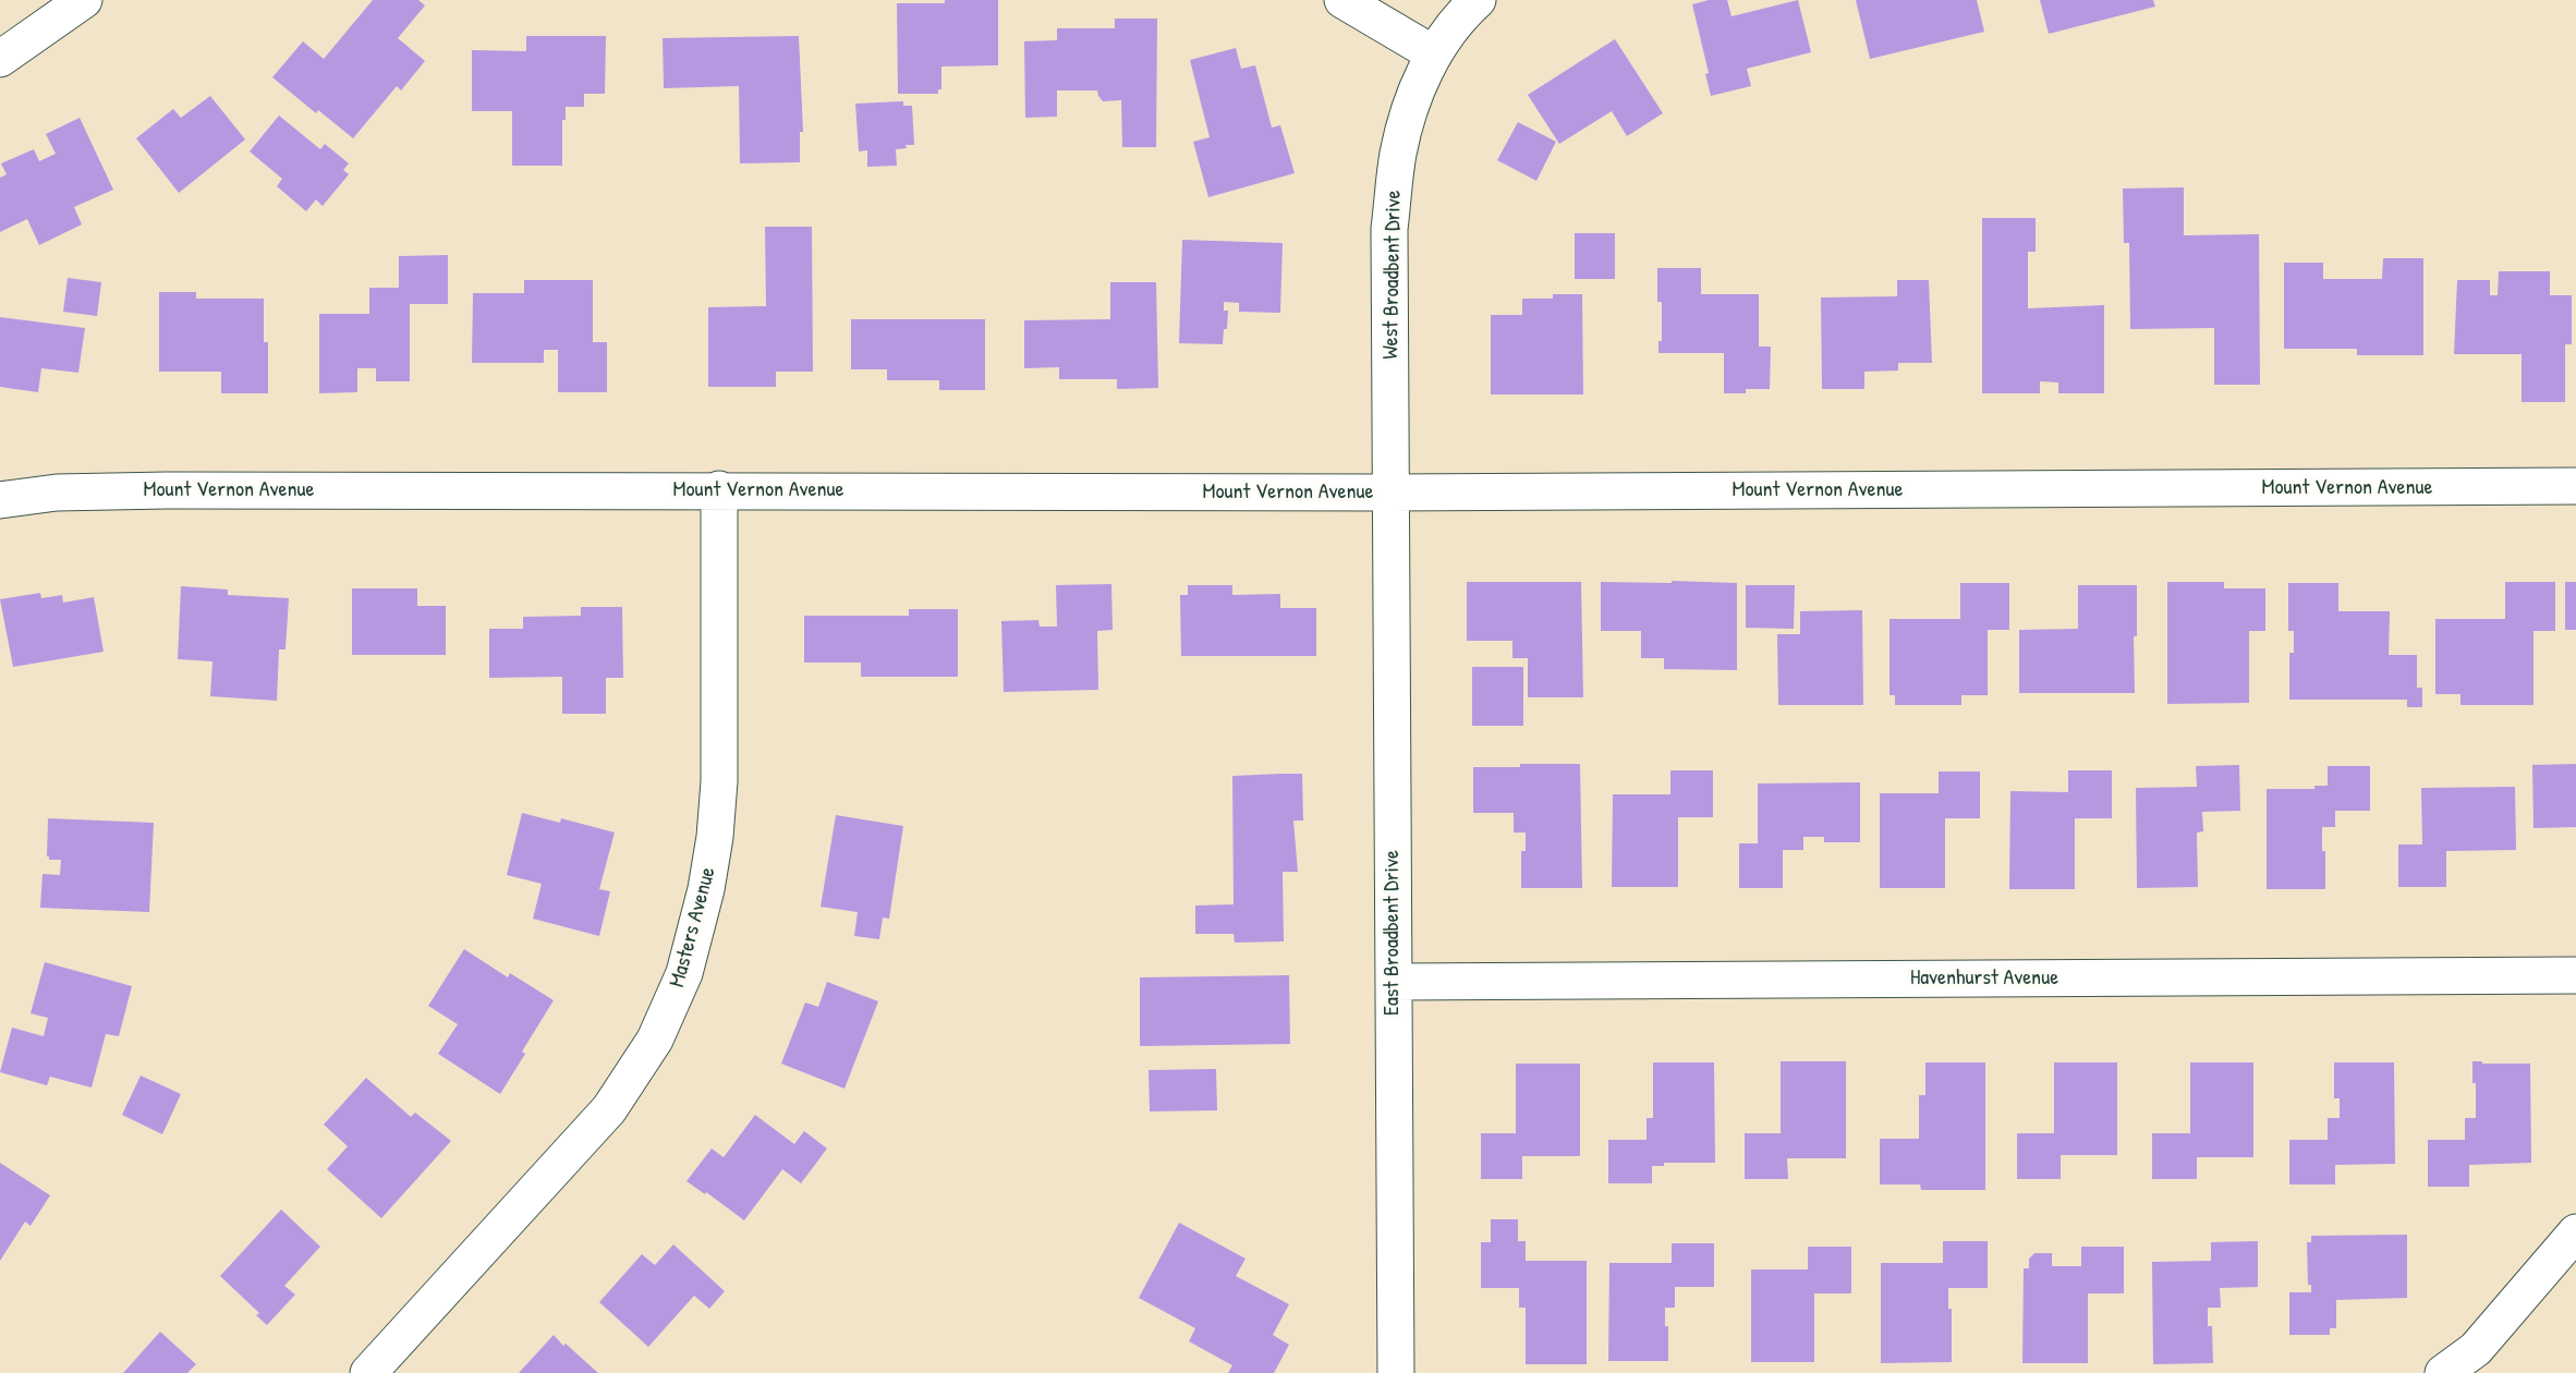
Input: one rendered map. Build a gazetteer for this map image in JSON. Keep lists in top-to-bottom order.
{
  "streets": {
    "street": [
      "West Broadbent Drive",
      "Mount Vernon Avenue",
      "Masters Avenue",
      "East Broadbent Drive",
      "Havenhurst Avenue"
    ]
  },
  "crossings": [
    ["West Broadbent Drive", "Mount Vernon Avenue"],
    ["West Broadbent Drive", "East Broadbent Drive"],
    ["Mount Vernon Avenue", "Masters Avenue"],
    ["Mount Vernon Avenue", "East Broadbent Drive"],
    ["East Broadbent Drive", "Havenhurst Avenue"]
  ]
}
